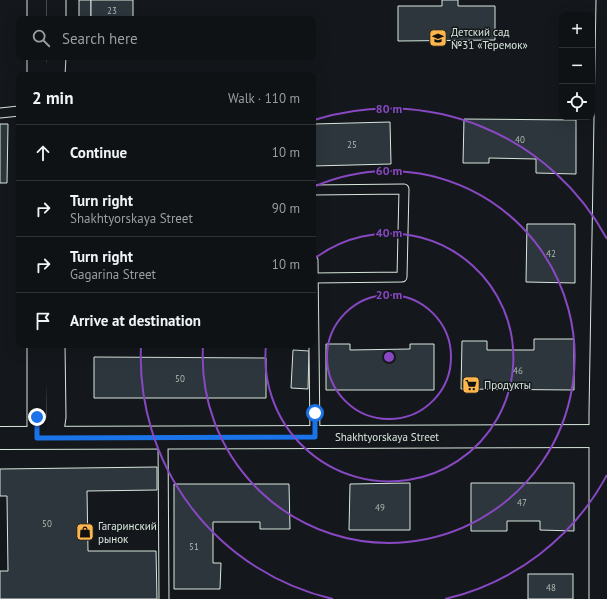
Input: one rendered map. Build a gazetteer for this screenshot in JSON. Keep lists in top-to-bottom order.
{
  "streets": {
    "street": ["Shakhtyorskaya Street"]
  },
  "places": {
    "school or university": ["Детский сад №31 «Теремок»"],
    "supermarket": ["Продукты"],
    "shop": ["Гагаринский рынок"]
  },
  "house_numbers": [
    "23",
    "40",
    "25",
    "42",
    "46",
    "50",
    "47",
    "49",
    "50",
    "51",
    "48"
  ],
  "page": {
    "map_buttons": ["+", "−"],
    "search": "Search here",
    "heading": ["2 min", "Walk · 110 m"],
    "list": [
      ["Continue", "10 m"],
      ["Turn right", "Shakhtyorskaya Street", "90 m"],
      ["Turn right", "Gagarina Street", "10 m"],
      "Arrive at destination"
    ]
  },
  "rings": [
    "80 m",
    "60 m",
    "40 m",
    "20 m"
  ]
}
